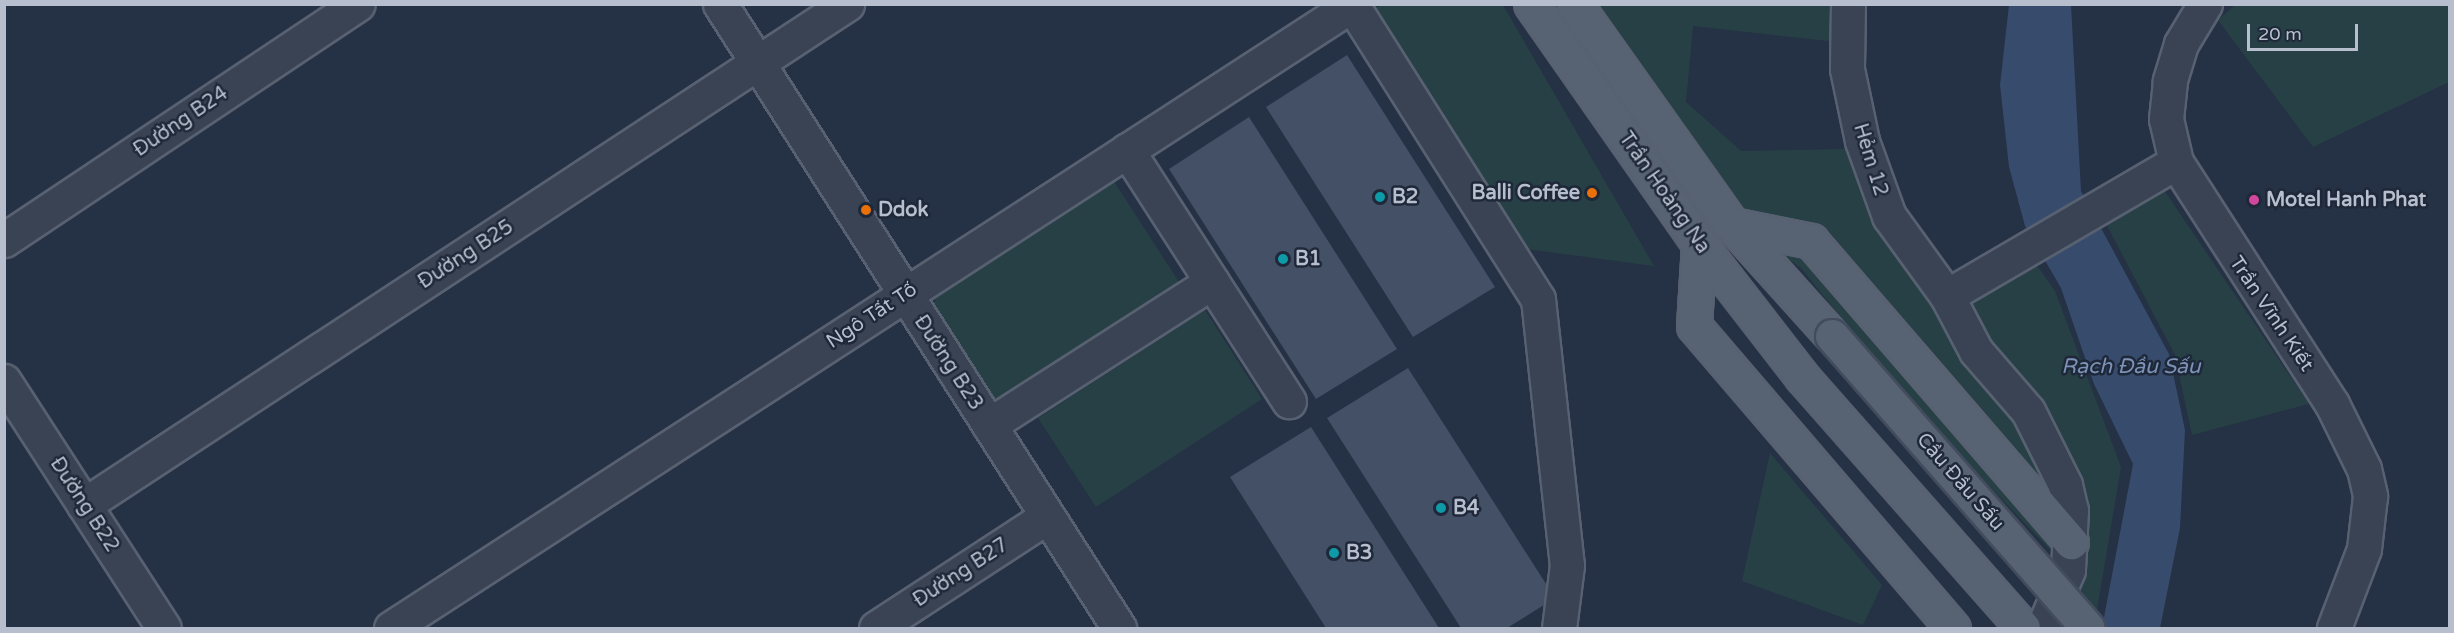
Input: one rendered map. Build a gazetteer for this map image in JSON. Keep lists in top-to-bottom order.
{
  "streets": {
    "main road": ["Trần Hoàng Na", "Cầu Đầu Sấu"],
    "street": [
      "Đường B24",
      "Hẻm 12",
      "Đường B25",
      "Trần Vĩnh Kiết",
      "Ngô Tất Tố",
      "Đường B23",
      "Đường B22",
      "Đường B27"
    ]
  },
  "crossings": [
    ["Trần Hoàng Na", "Cầu Đầu Sấu"],
    ["Đường B25", "Đường B23"],
    ["Đường B25", "Đường B22"],
    ["Ngô Tất Tố", "Đường B23"],
    ["Đường B23", "Đường B27"]
  ],
  "water": ["Rạch Đầu Sấu"],
  "places": [
    "Balli Coffee",
    "B2",
    "Motel Hanh Phat",
    "Ddok",
    "B1",
    "B4",
    "B3"
  ],
  "scale_bar": "20 m"
}
